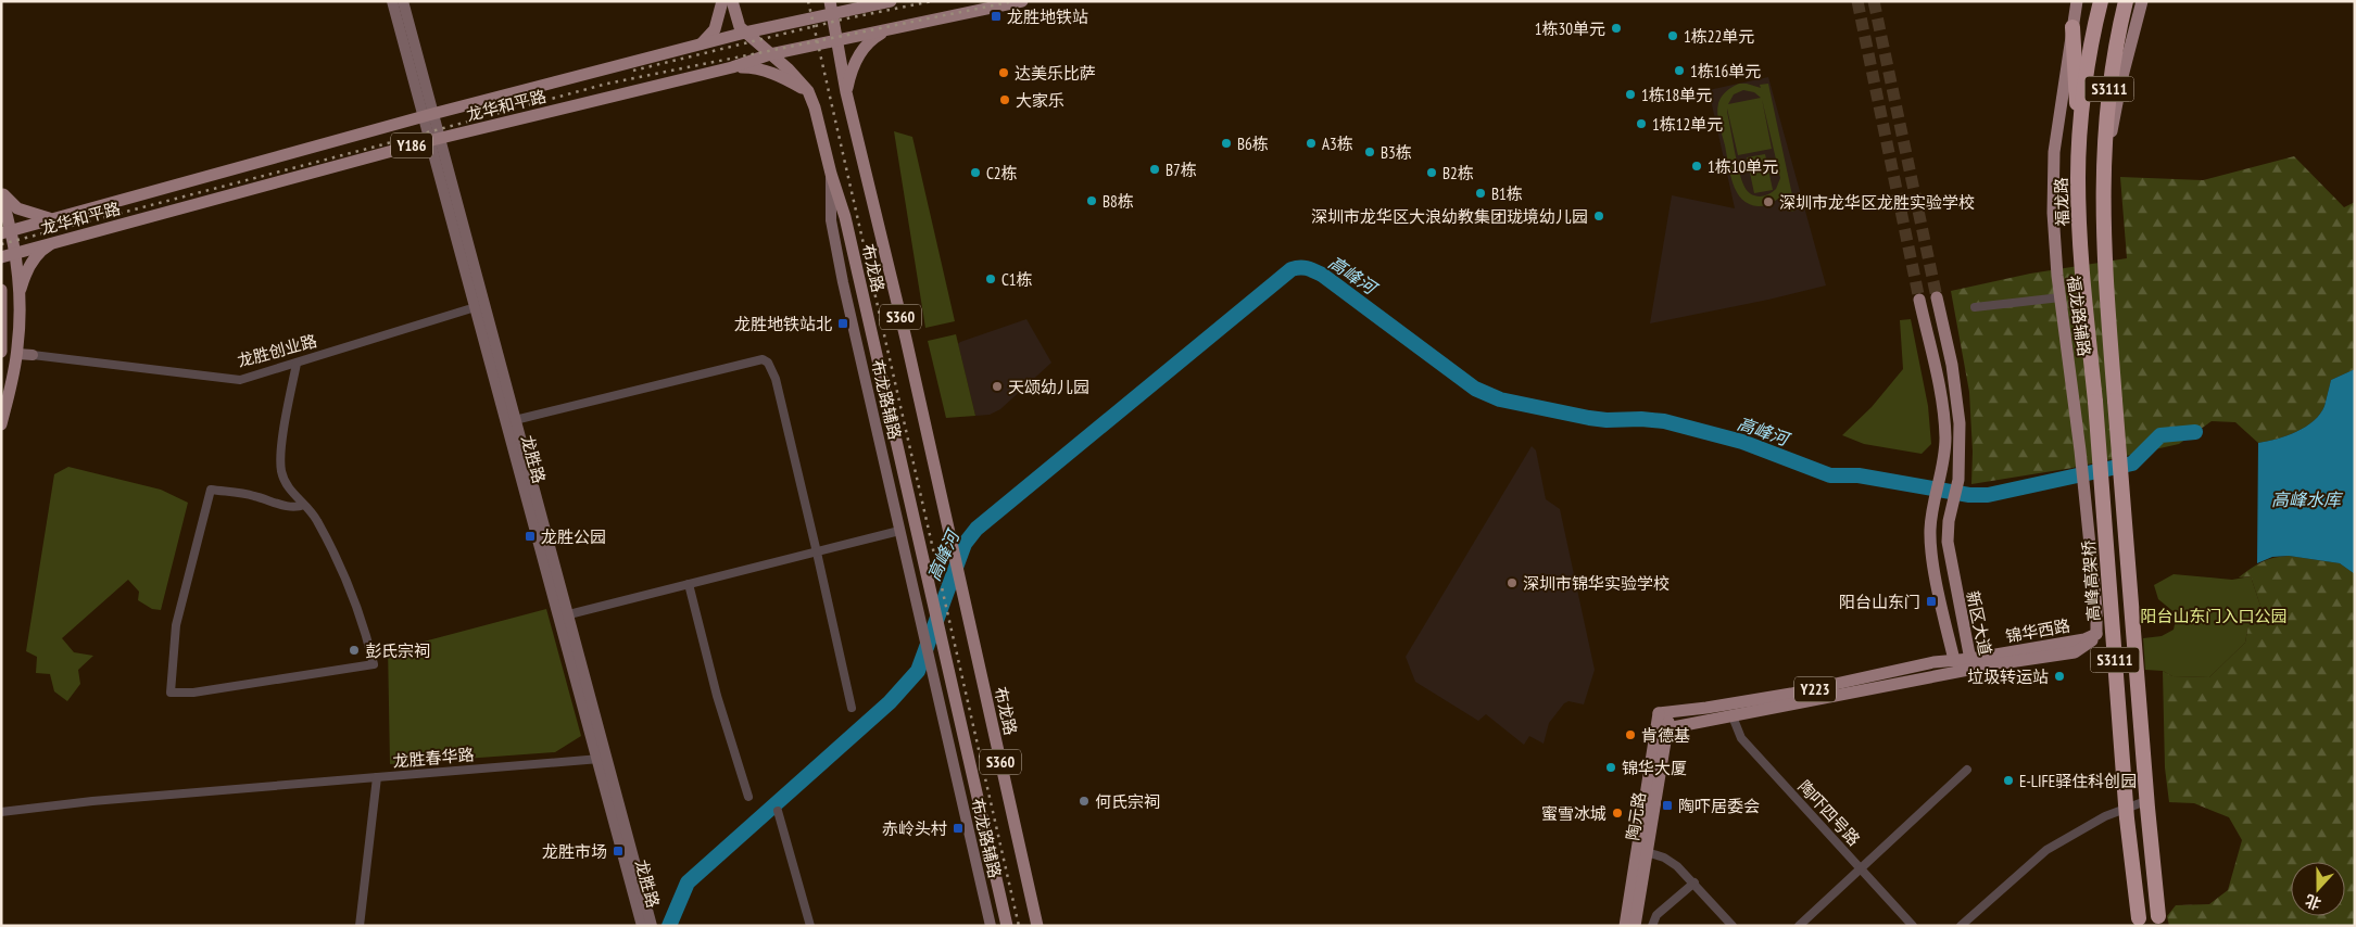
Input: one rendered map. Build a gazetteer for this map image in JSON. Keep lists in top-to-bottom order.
{
  "streets": {
    "highway": ["S3111", "福龙路", "高峰高架桥"],
    "main road": [
      "龙华和平路",
      "Y186",
      "布龙路",
      "福龙路辅路",
      "S360",
      "龙胜创业路",
      "布龙路辅路",
      "龙胜路",
      "新区大道",
      "锦华西路",
      "Y223",
      "陶元路"
    ],
    "street": ["龙胜春华路", "陶吓四号路"]
  },
  "crossings": [
    ["龙华和平路", "布龙路"],
    ["龙华和平路", "龙胜路"],
    ["福龙路", "高峰高架桥"],
    ["布龙路", "布龙路辅路"],
    ["福龙路辅路", "锦华西路"],
    ["龙胜创业路", "龙胜路"],
    ["龙胜路", "龙胜春华路"],
    ["新区大道", "锦华西路"],
    ["新区大道", "Y223"],
    ["锦华西路", "陶吓四号路"],
    ["锦华西路", "陶元路"],
    ["Y223", "陶元路"]
  ],
  "water": ["高峰河", "高峰水库"],
  "parks": ["阳台山东门入口公园"],
  "places": {
    "transit": [
      "龙胜地铁站",
      "龙胜地铁站北",
      "龙胜公园",
      "阳台山东门",
      "陶吓居委会",
      "赤岭头村",
      "龙胜市场"
    ],
    "other": [
      "1栋30单元",
      "1栋22单元",
      "1栋16单元",
      "达美乐比萨",
      "1栋18单元",
      "大家乐",
      "1栋12单元",
      "B6栋",
      "A3栋",
      "B3栋",
      "1栋10单元",
      "B7栋",
      "C2栋",
      "B2栋",
      "B1栋",
      "B8栋",
      "深圳市龙华区龙胜实验学校",
      "深圳市龙华区大浪幼教集团珑境幼儿园",
      "C1栋",
      "天颂幼儿园",
      "深圳市锦华实验学校",
      "彭氏宗祠",
      "垃圾转运站",
      "肯德基",
      "锦华大厦",
      "E-LIFE驿住科创园",
      "何氏宗祠",
      "蜜雪冰城"
    ]
  },
  "north": "bottom"
}
